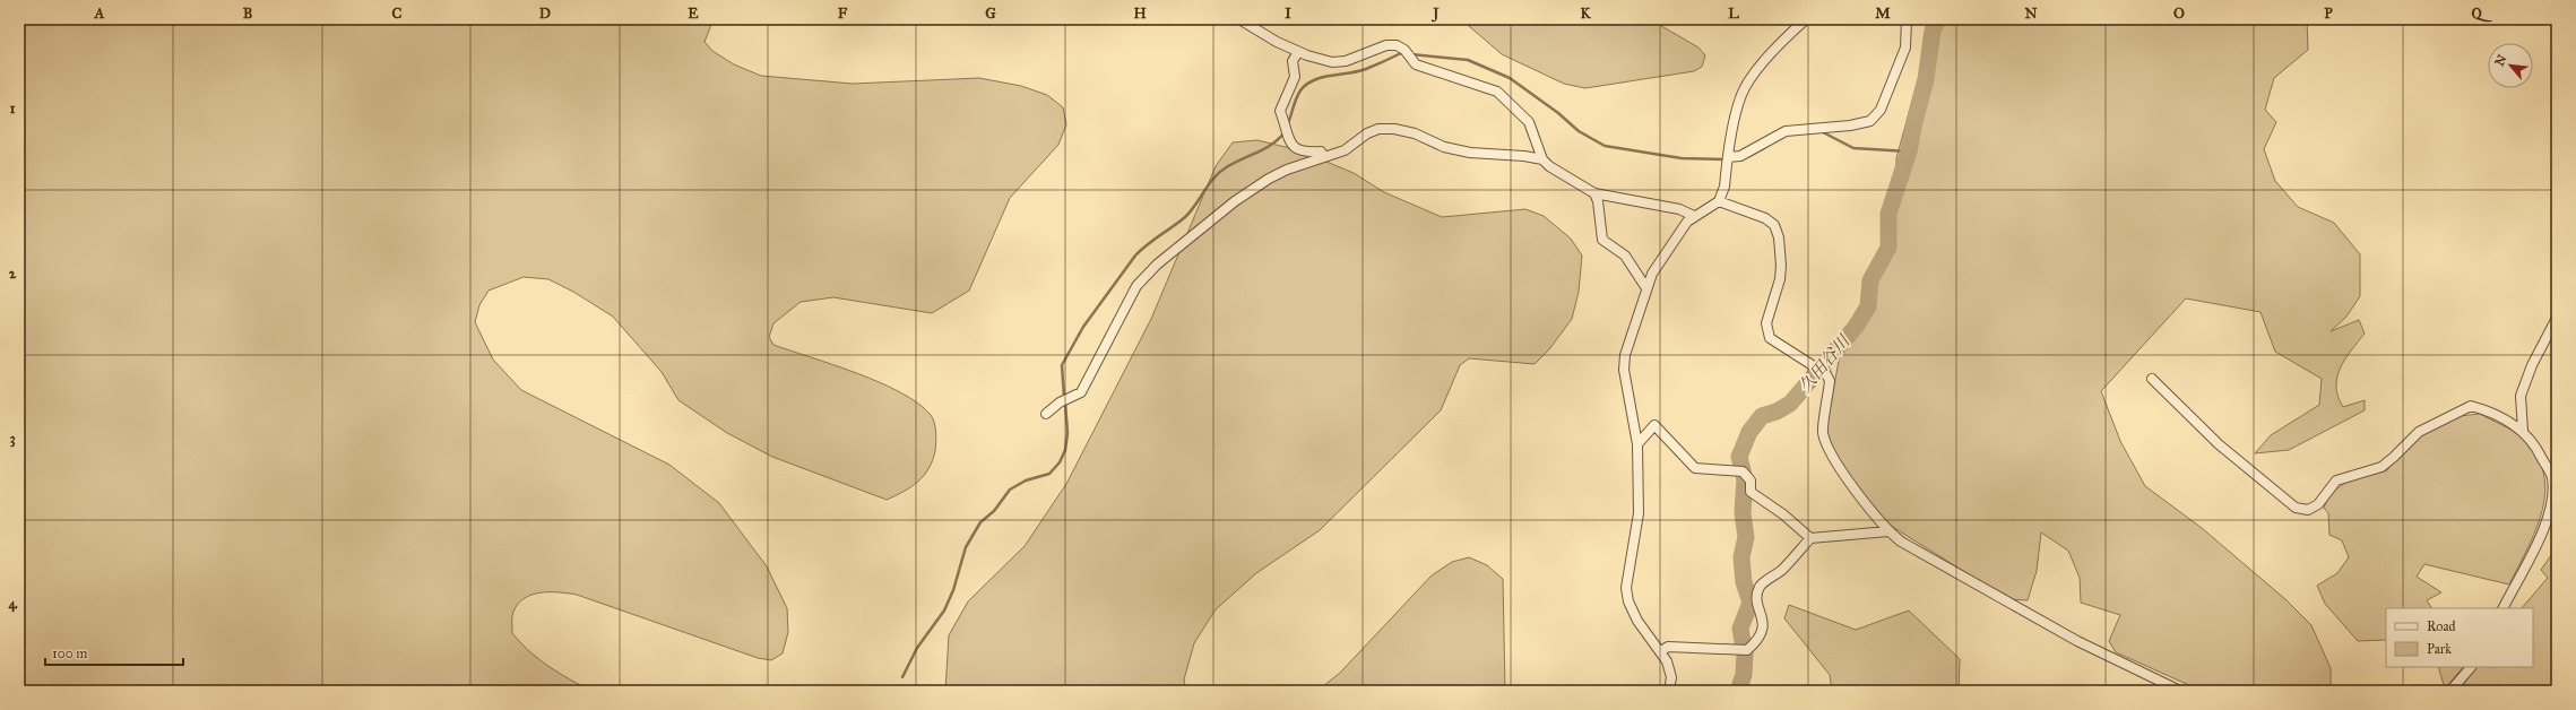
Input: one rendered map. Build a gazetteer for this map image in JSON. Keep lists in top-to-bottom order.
{
  "water": ["久田谷川"],
  "legend": ["Road", "Park"],
  "scale_bar": "100 m",
  "north": "top left",
  "grid": {
    "columns": [
      "A",
      "B",
      "C",
      "D",
      "E",
      "F",
      "G",
      "H",
      "I",
      "J",
      "K",
      "L",
      "M",
      "N",
      "O",
      "P",
      "Q"
    ],
    "rows": [
      "1",
      "2",
      "3",
      "4"
    ]
  }
}
